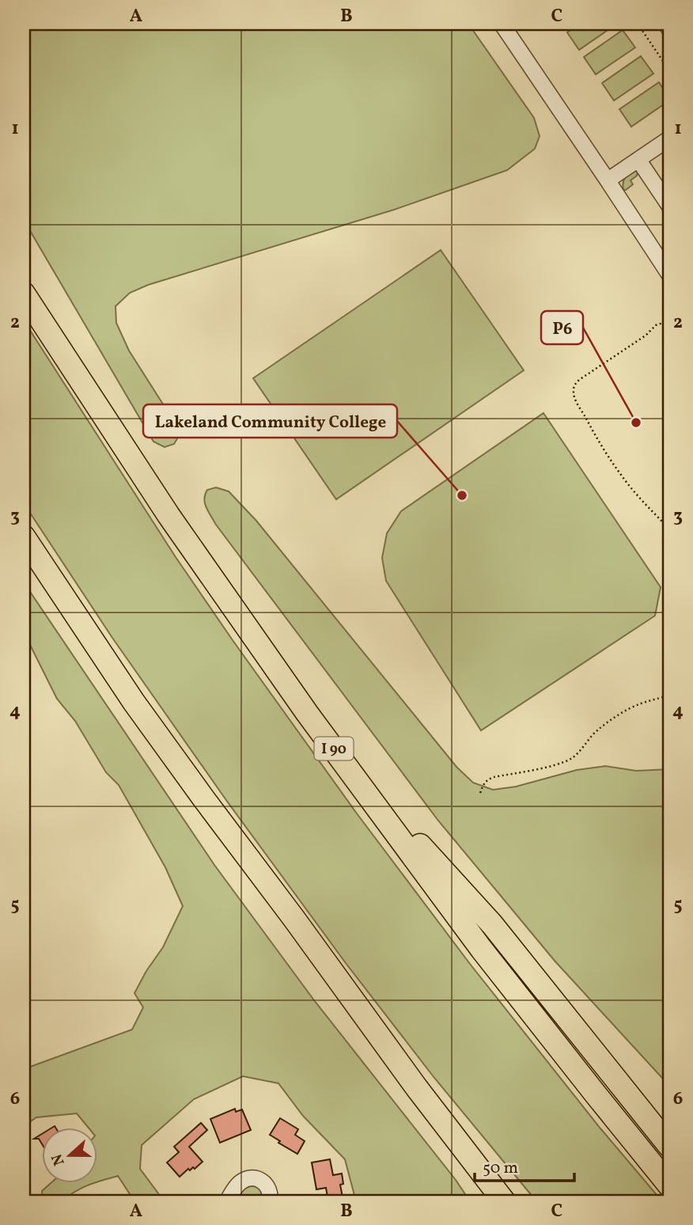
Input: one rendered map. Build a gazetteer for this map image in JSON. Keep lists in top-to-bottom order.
{
  "streets": {
    "highway": ["I 90"]
  },
  "places": ["P6", "Lakeland Community College"],
  "scale_bar": "50 m",
  "north": "left",
  "grid": {
    "columns": ["A", "B", "C"],
    "rows": [
      "1",
      "2",
      "3",
      "4",
      "5",
      "6"
    ]
  }
}
